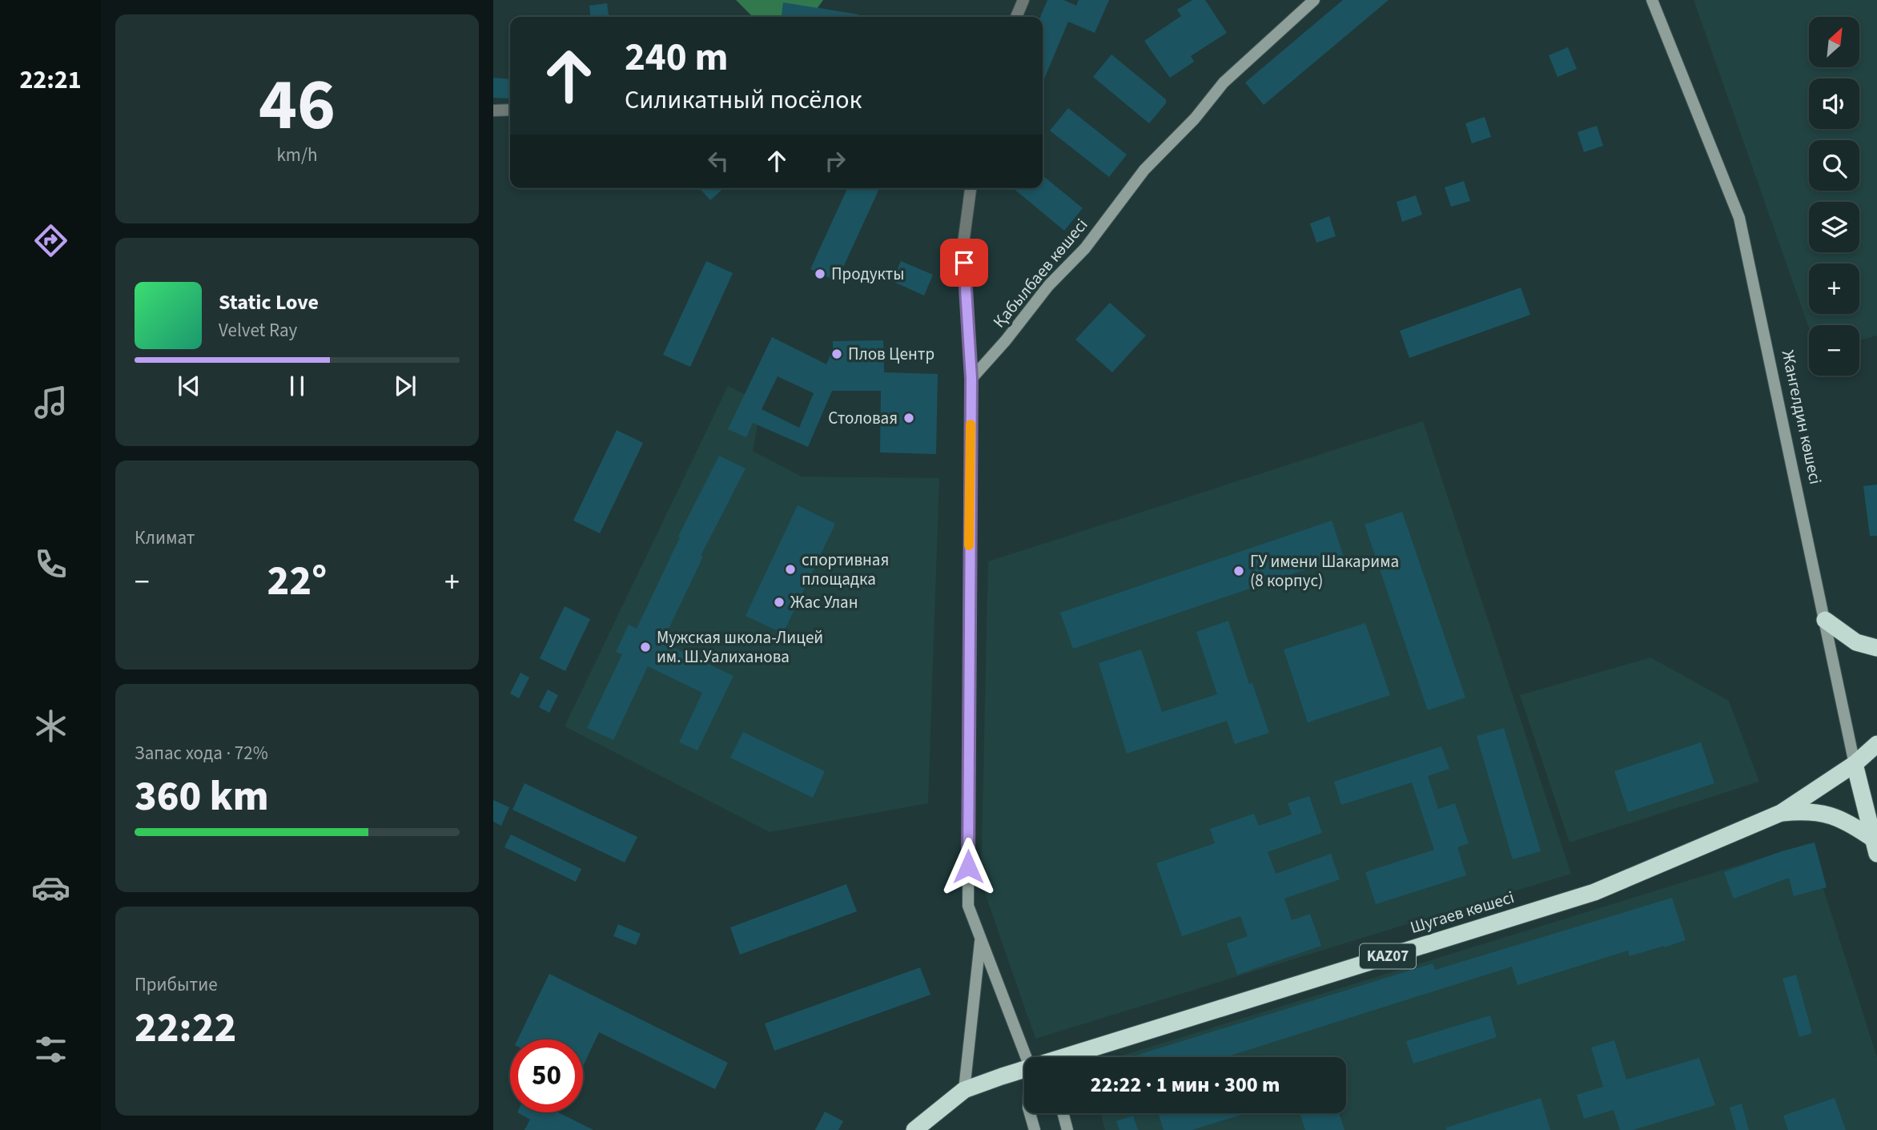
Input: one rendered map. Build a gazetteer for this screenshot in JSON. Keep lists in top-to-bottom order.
{
  "streets": {
    "highway": ["Жангелдин көшесі", "Шугаев көшесі", "KAZ07"],
    "main road": ["Қабылбаев көшесі"]
  },
  "crossings": [
    ["Жангелдин көшесі", "Шугаев көшесі"],
    ["Жангелдин көшесі", "KAZ07"],
    ["Шугаев көшесі", "KAZ07"]
  ],
  "places": [
    "Продукты",
    "Плов Центр",
    "Столовая",
    "спортивная площадка",
    "ГУ имени Шакарима (8 корпус)",
    "Жас Улан",
    "Мужская школа-Лицей им. Ш.Уалиханова"
  ],
  "north": "top right",
  "page": {
    "tabs": "22:21",
    "tile": [
      ["46", "km/h"],
      "Климат",
      ["Запас хода · 72%", "360 km"],
      ["Прибытие", "22:22"]
    ],
    "map_buttons": ["+", "−"],
    "turn": ["240 m", "Силикатный посёлок"],
    "song": ["Static Love", "Velvet Ray"],
    "heat": ["−", "22°", "+"],
    "limit": "50",
    "trip": "22:22 · 1 мин · 300 m"
  }
}
